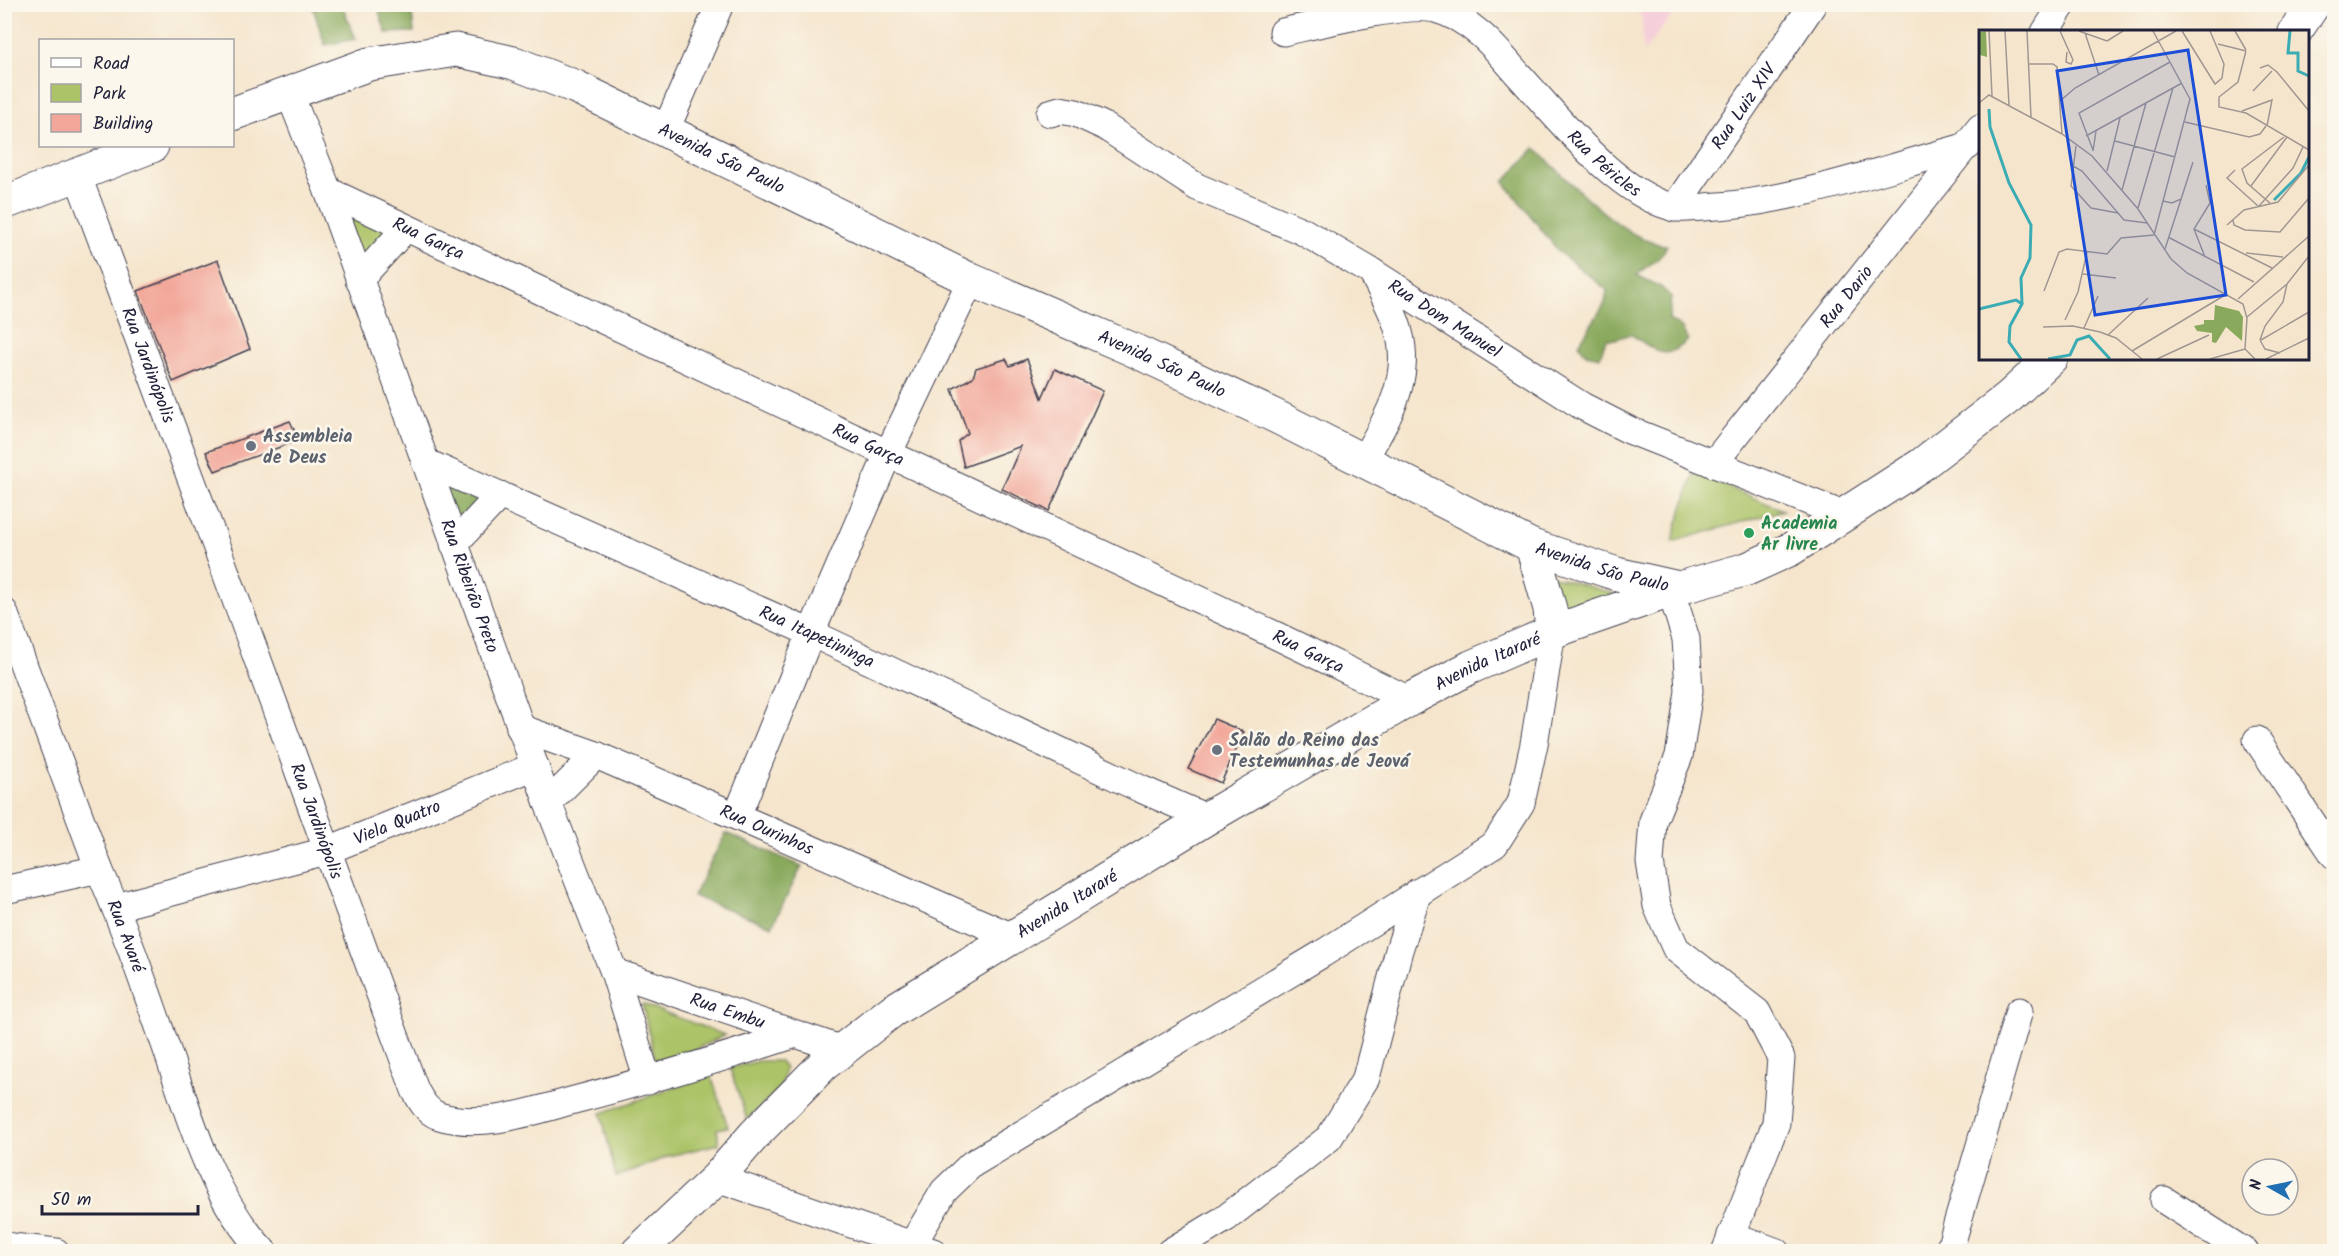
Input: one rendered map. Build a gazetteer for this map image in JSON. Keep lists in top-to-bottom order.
{
  "streets": {
    "main road": ["Avenida São Paulo", "Avenida Itararé"],
    "street": [
      "Rua Luiz XIV",
      "Rua Péricles",
      "Rua Garça",
      "Rua Dario",
      "Rua Dom Manuel",
      "Rua Jardinópolis",
      "Rua Ribeirão Preto",
      "Rua Itapetininga",
      "Viela Quatro",
      "Rua Ourinhos",
      "Rua Avaré",
      "Rua Embu"
    ]
  },
  "crossings": [
    ["Rua Luiz XIV", "Rua Péricles"],
    ["Avenida São Paulo", "Rua Dom Manuel"],
    ["Avenida São Paulo", "Rua Ribeirão Preto"],
    ["Avenida São Paulo", "Avenida Itararé"],
    ["Rua Péricles", "Rua Dario"],
    ["Rua Garça", "Rua Ribeirão Preto"],
    ["Rua Garça", "Avenida Itararé"],
    ["Rua Dario", "Rua Dom Manuel"],
    ["Rua Jardinópolis", "Rua Ribeirão Preto"],
    ["Rua Jardinópolis", "Viela Quatro"],
    ["Rua Jardinópolis", "Rua Embu"],
    ["Rua Ribeirão Preto", "Rua Itapetininga"],
    ["Rua Ribeirão Preto", "Viela Quatro"],
    ["Rua Ribeirão Preto", "Rua Ourinhos"],
    ["Rua Ribeirão Preto", "Rua Embu"],
    ["Rua Itapetininga", "Avenida Itararé"],
    ["Avenida Itararé", "Rua Ourinhos"],
    ["Avenida Itararé", "Rua Embu"],
    ["Viela Quatro", "Rua Avaré"]
  ],
  "places": ["Assembleia de Deus", "Academia Ar livre", "Salão do Reino das Testemunhas de Jeová"],
  "legend": ["Road", "Park", "Building"],
  "scale_bar": "50 m",
  "north": "left"
}
